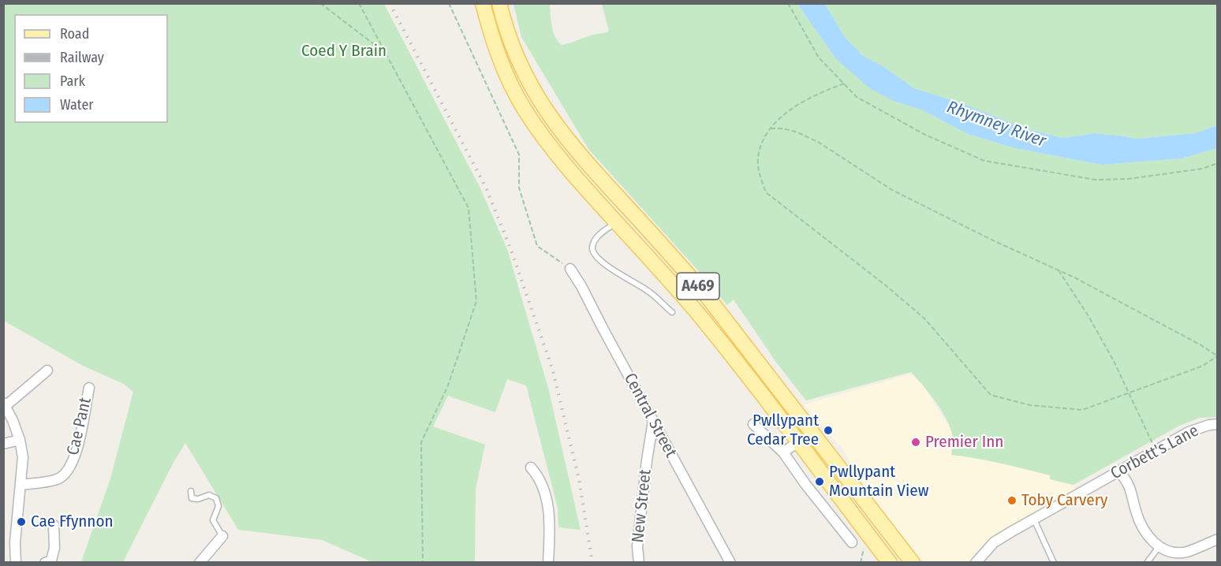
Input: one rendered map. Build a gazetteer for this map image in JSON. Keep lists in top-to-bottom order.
{
  "streets": {
    "main road": ["A469"],
    "street": [
      "Central Street",
      "Cae Pant",
      "Corbett's Lane",
      "New Street"
    ]
  },
  "crossings": [
    ["Central Street", "New Street"]
  ],
  "water": ["Rhymney River"],
  "parks": ["Coed Y Brain"],
  "places": [
    "Pwllypant Cedar Tree",
    "Premier Inn",
    "Pwllypant Mountain View",
    "Toby Carvery",
    "Cae Ffynnon"
  ],
  "legend": [
    "Road",
    "Railway",
    "Park",
    "Water"
  ]
}
